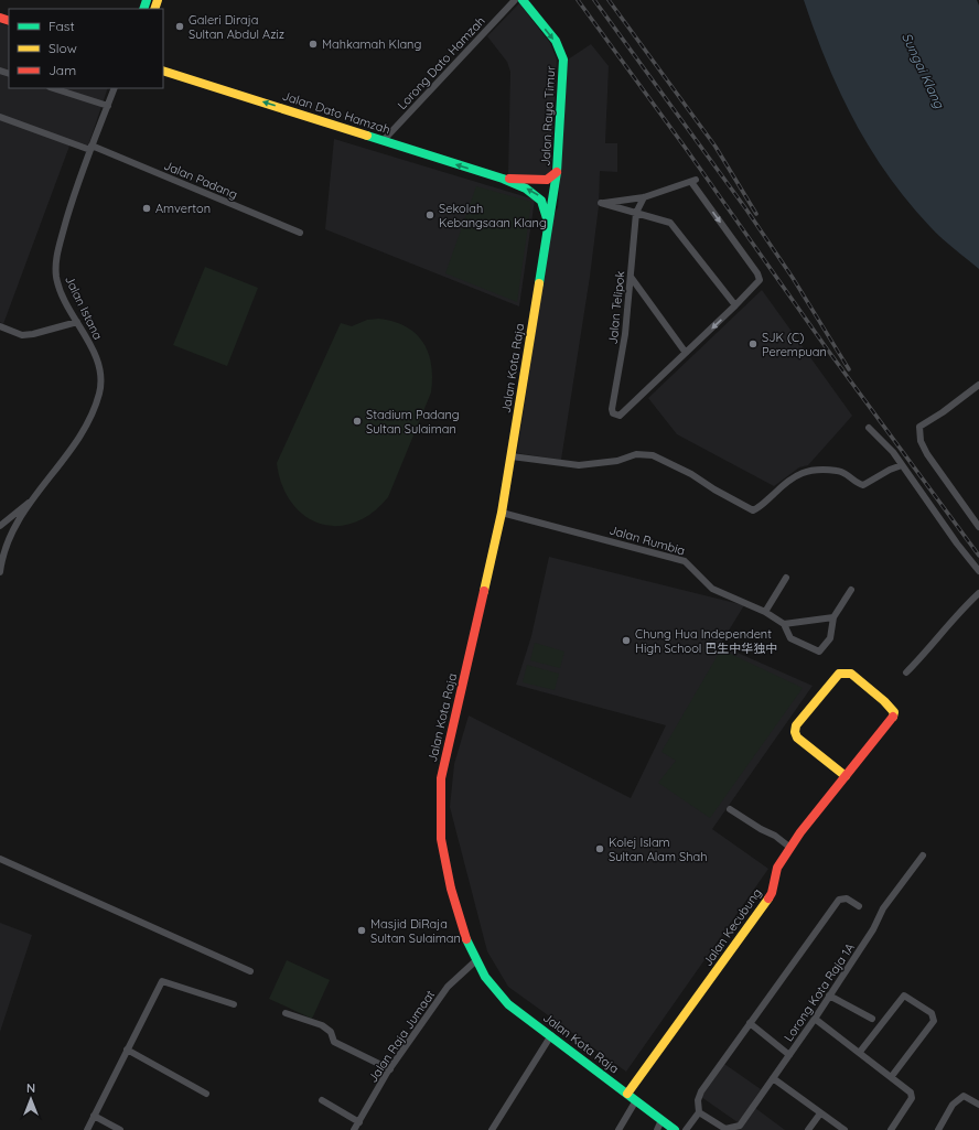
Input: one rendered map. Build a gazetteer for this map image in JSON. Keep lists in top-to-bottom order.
{
  "streets": {
    "main road": [
      "Jalan Dato Hamzah",
      "Jalan Raya Timur",
      "Jalan Kota Raja",
      "Jalan Kecubung"
    ],
    "street": [
      "Lorong Dato Hamzah",
      "Jalan Padang",
      "Jalan Istana",
      "Jalan Telipok",
      "Jalan Rumbia",
      "Lorong Kota Raja 1A",
      "Jalan Raja Jumaat"
    ]
  },
  "crossings": [
    ["Lorong Dato Hamzah", "Jalan Dato Hamzah"],
    ["Jalan Raya Timur", "Jalan Kota Raja"],
    ["Jalan Padang", "Jalan Istana"],
    ["Jalan Kota Raja", "Jalan Rumbia"],
    ["Jalan Kota Raja", "Jalan Kecubung"],
    ["Jalan Kota Raja", "Jalan Raja Jumaat"]
  ],
  "one_way": ["Jalan Dato Hamzah", "Jalan Raya Timur"],
  "water": ["Sungai Klang"],
  "places": [
    "Galeri Diraja Sultan Abdul Aziz",
    "Mahkamah Klang",
    "Amverton",
    "Sekolah Kebangsaan Klang",
    "SJK (C) Perempuan",
    "Stadium Padang Sultan Sulaiman",
    "Chung Hua Independent High School 巴生中华独中",
    "Kolej Islam Sultan Alam Shah",
    "Masjid DiRaja Sultan Sulaiman"
  ],
  "legend": ["Fast", "Slow", "Jam"],
  "north": "top"
}
